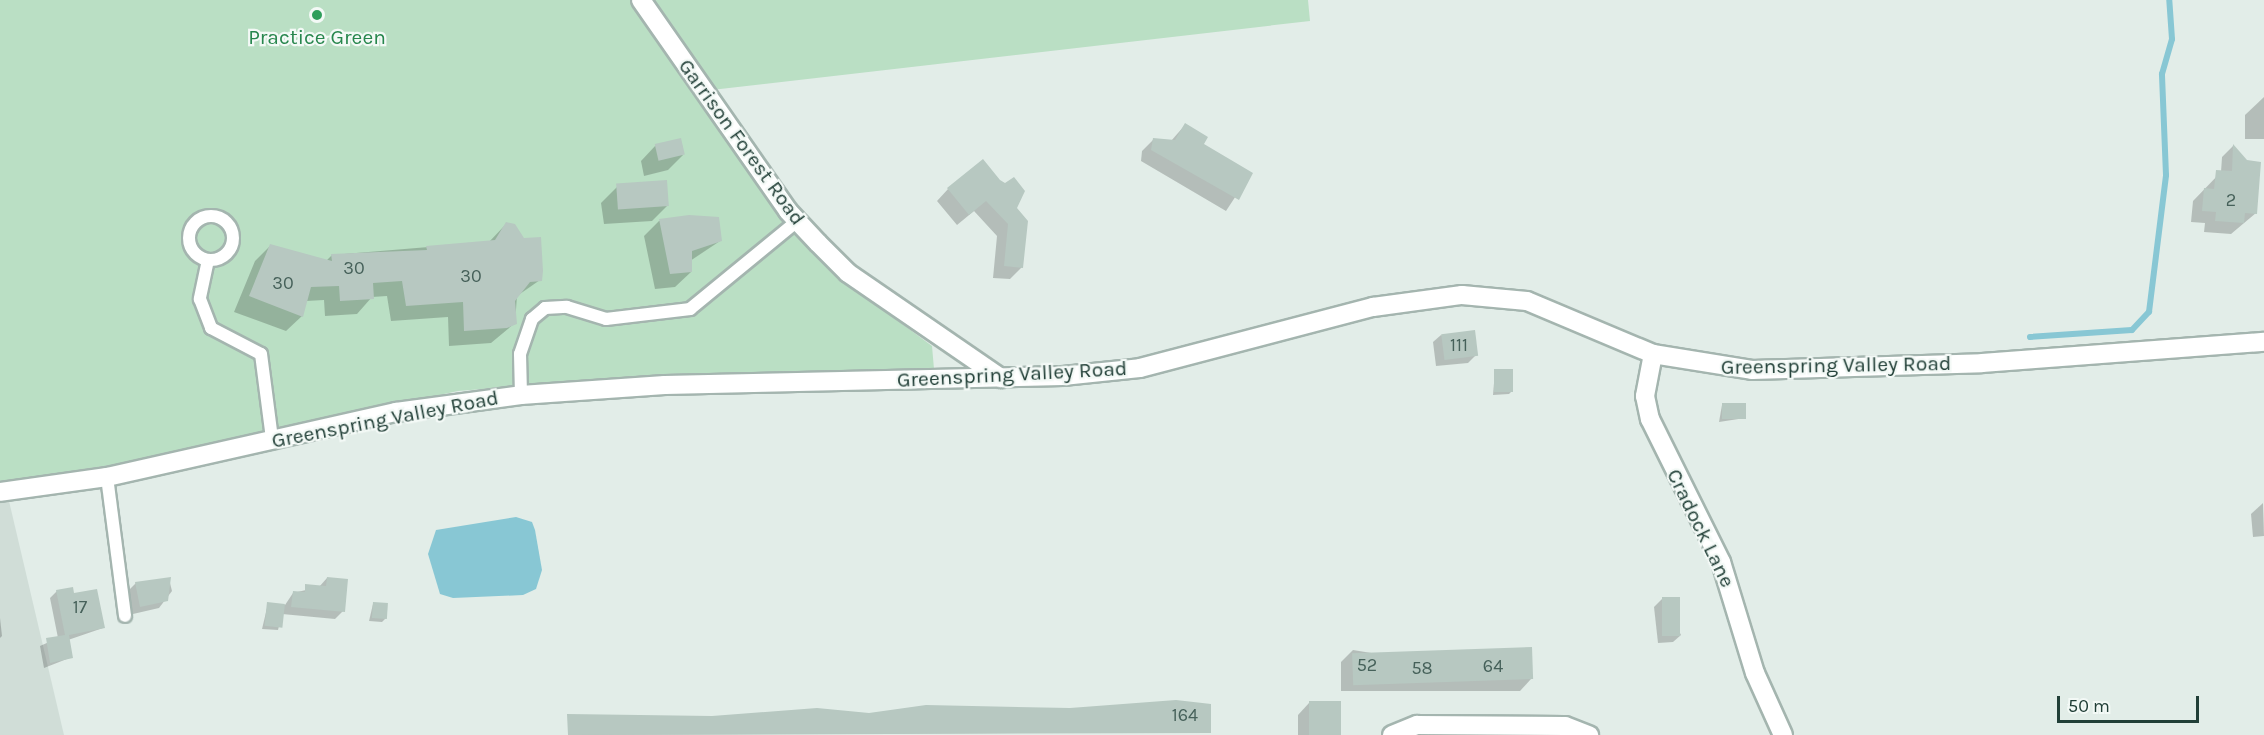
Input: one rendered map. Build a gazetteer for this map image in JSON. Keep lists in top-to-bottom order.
{
  "streets": {
    "main road": ["Garrison Forest Road", "Greenspring Valley Road", "Cradock Lane"]
  },
  "crossings": [
    ["Garrison Forest Road", "Greenspring Valley Road"],
    ["Greenspring Valley Road", "Cradock Lane"]
  ],
  "places": ["Practice Green"],
  "house_numbers": [
    "2",
    "30",
    "30",
    "30",
    "111",
    "17",
    "52",
    "64",
    "58",
    "164"
  ],
  "scale_bar": "50 m"
}
